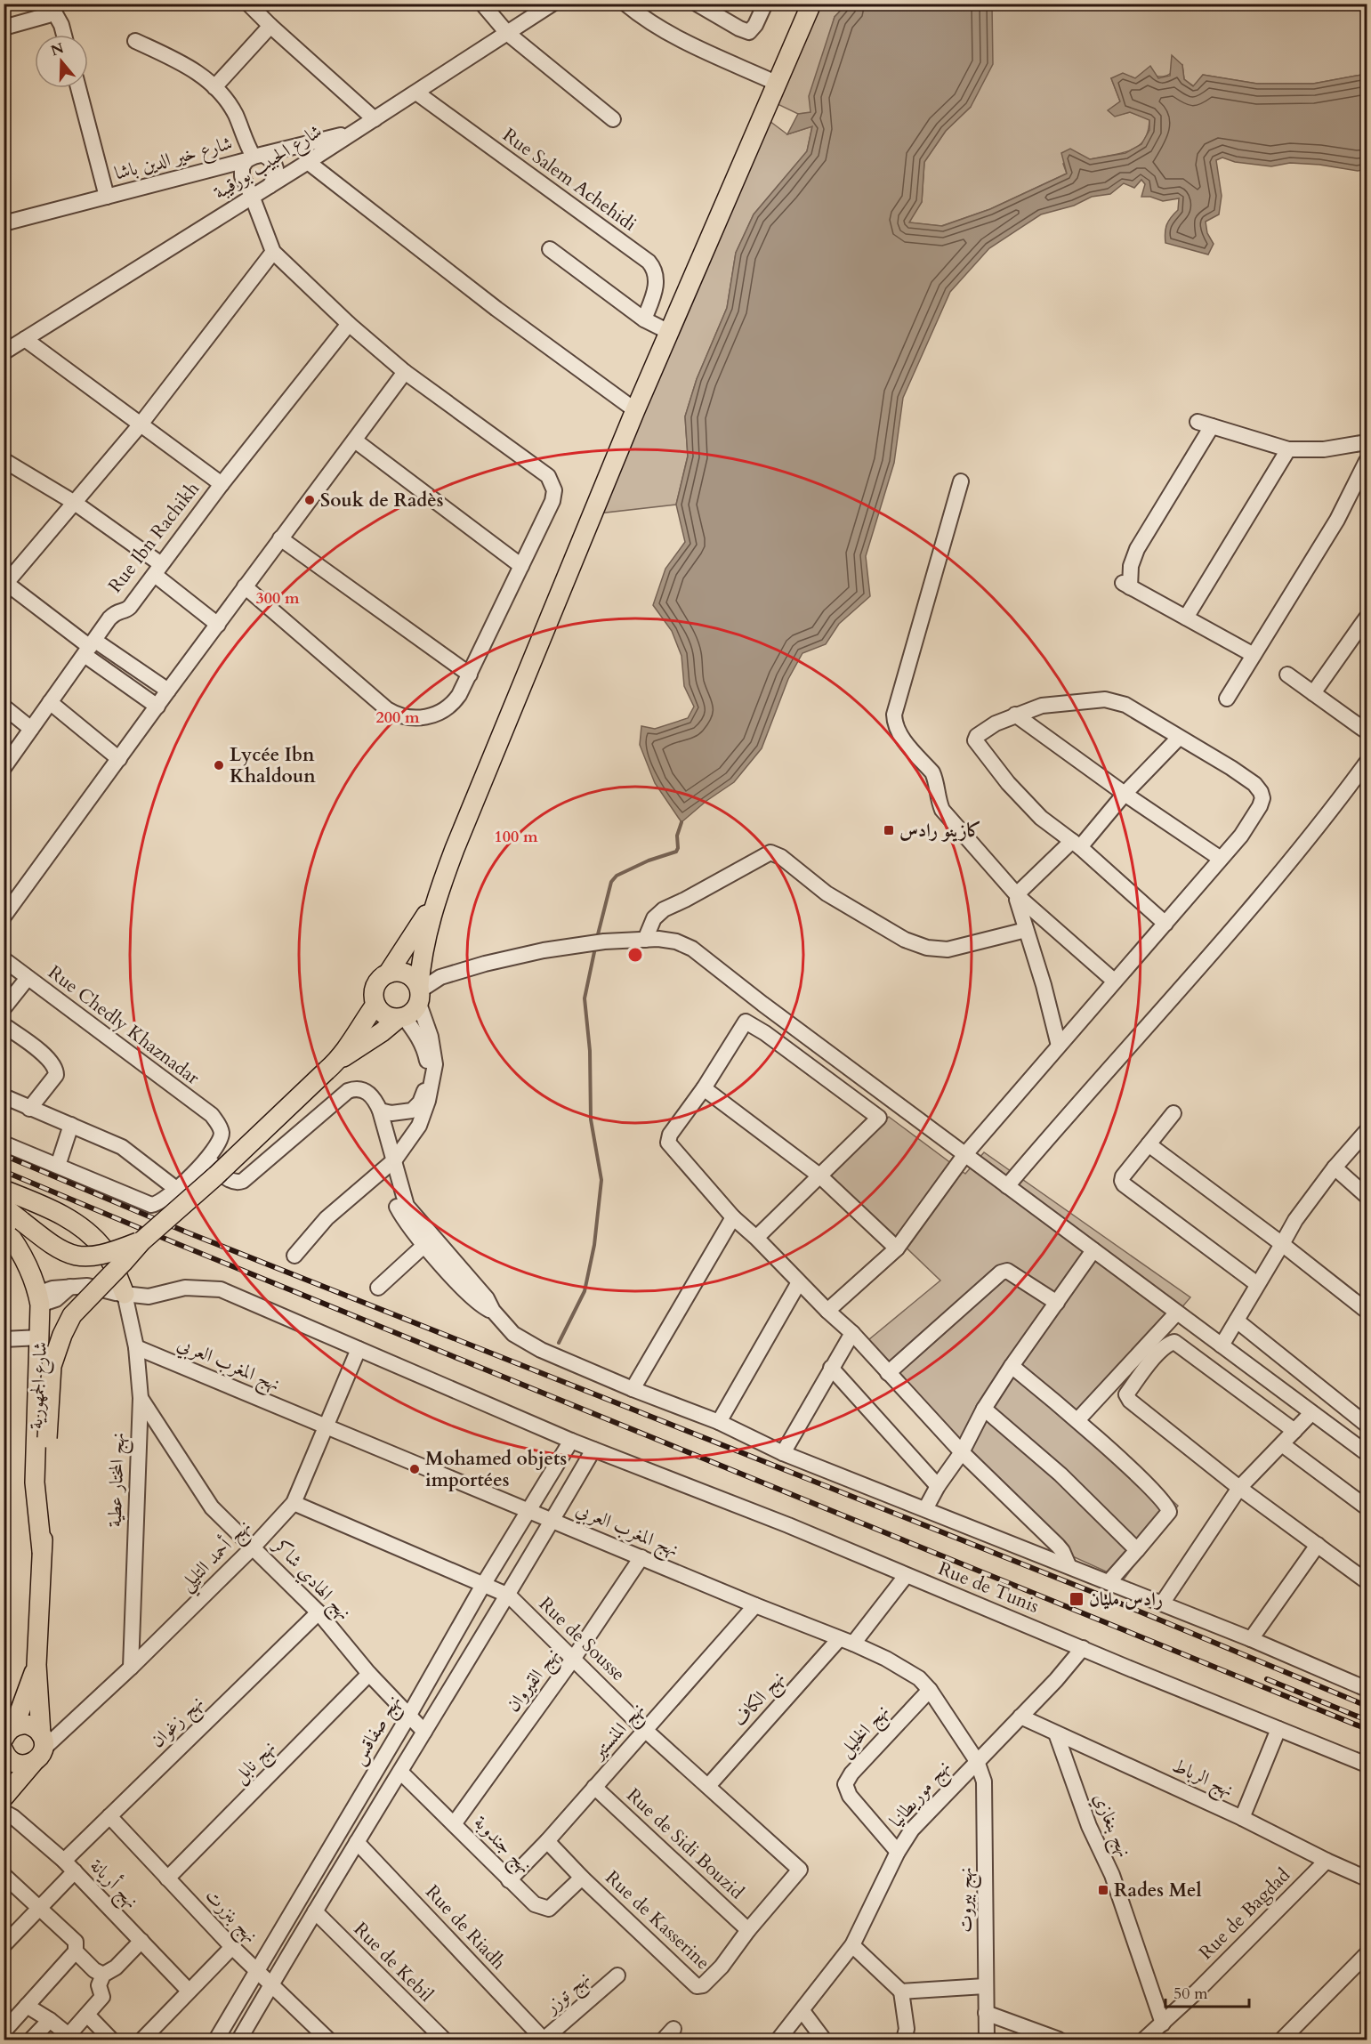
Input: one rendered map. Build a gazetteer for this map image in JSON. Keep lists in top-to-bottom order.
{
  "streets": {
    "main road": ["شارع الجمهورية"],
    "street": [
      "شارع خير الدين باشا",
      "شارع الحبيب بورقيبة",
      "Rue Salem Achehidi",
      "Rue Ibn Rachikh",
      "Rue Chedly Khaznadar",
      "نهج المغرب العربي",
      "نهج المختار عطية",
      "نهج أحمد التليلي",
      "نهج الهادي شاكر",
      "Rue de Tunis",
      "Rue de Sousse",
      "نهج القيروان",
      "نهج الكاف",
      "نهج زغوان",
      "نهج صفاقس",
      "نهج المنستير",
      "نهج الخليل",
      "نهج نابل",
      "نهج الرباط",
      "نهج موريطانيا",
      "نهج بنغازي",
      "Rue de Sidi Bouzid",
      "نهج جندوبة",
      "نهج أريانة",
      "نهج بيروت",
      "Rue de Bagdad",
      "نهج بنزرت",
      "Rue de Kasserine",
      "Rue de Riadh",
      "Rue de Kebil",
      "نهج توزر"
    ]
  },
  "crossings": [
    ["شارع خير الدين باشا", "شارع الحبيب بورقيبة"],
    ["شارع الحبيب بورقيبة", "Rue Salem Achehidi"],
    ["نهج المغرب العربي", "نهج المختار عطية"],
    ["نهج المغرب العربي", "نهج أحمد التليلي"],
    ["نهج المغرب العربي", "نهج القيروان"],
    ["نهج المغرب العربي", "نهج الكاف"],
    ["نهج المغرب العربي", "نهج صفاقس"],
    ["نهج المغرب العربي", "نهج المنستير"],
    ["نهج المغرب العربي", "نهج الخليل"],
    ["نهج المغرب العربي", "نهج موريطانيا"],
    ["نهج المغرب العربي", "نهج بيروت"],
    ["شارع الجمهورية", "Rue de Tunis"],
    ["نهج المختار عطية", "نهج أحمد التليلي"],
    ["نهج المختار عطية", "نهج الهادي شاكر"],
    ["نهج المختار عطية", "Rue de Tunis"],
    ["نهج أحمد التليلي", "نهج الهادي شاكر"],
    ["نهج أحمد التليلي", "Rue de Tunis"],
    ["نهج أحمد التليلي", "Rue de Sousse"],
    ["نهج الهادي شاكر", "نهج زغوان"],
    ["نهج الهادي شاكر", "نهج صفاقس"],
    ["نهج الهادي شاكر", "نهج نابل"],
    ["Rue de Tunis", "نهج الكاف"],
    ["Rue de Tunis", "نهج صفاقس"],
    ["Rue de Tunis", "نهج موريطانيا"],
    ["Rue de Sousse", "نهج القيروان"],
    ["Rue de Sousse", "نهج الكاف"],
    ["Rue de Sousse", "نهج صفاقس"],
    ["Rue de Sousse", "نهج المنستير"],
    ["Rue de Sousse", "Rue de Kasserine"],
    ["نهج القيروان", "نهج جندوبة"],
    ["نهج زغوان", "نهج أريانة"],
    ["نهج زغوان", "نهج بنزرت"],
    ["نهج صفاقس", "نهج بنزرت"],
    ["نهج المنستير", "Rue de Sidi Bouzid"],
    ["نهج المنستير", "نهج جندوبة"],
    ["نهج المنستير", "Rue de Kasserine"],
    ["نهج الخليل", "نهج موريطانيا"],
    ["نهج نابل", "نهج بنزرت"],
    ["نهج الرباط", "نهج موريطانيا"],
    ["نهج الرباط", "نهج بنغازي"],
    ["نهج الرباط", "Rue de Bagdad"],
    ["نهج موريطانيا", "نهج بيروت"],
    ["نهج بنغازي", "Rue de Bagdad"],
    ["Rue de Sidi Bouzid", "Rue de Kasserine"],
    ["نهج جندوبة", "Rue de Kasserine"],
    ["Rue de Riadh", "نهج توزر"]
  ],
  "places": {
    "other": ["Souk de Radès", "Lycée Ibn Khaldoun", "Mohamed objets importées"],
    "transit": ["كازينو رادس", "رادس مليان", "Rades Mel"]
  },
  "scale_bar": "50 m",
  "north": "top",
  "rings": ["300 m", "200 m", "100 m"]
}
